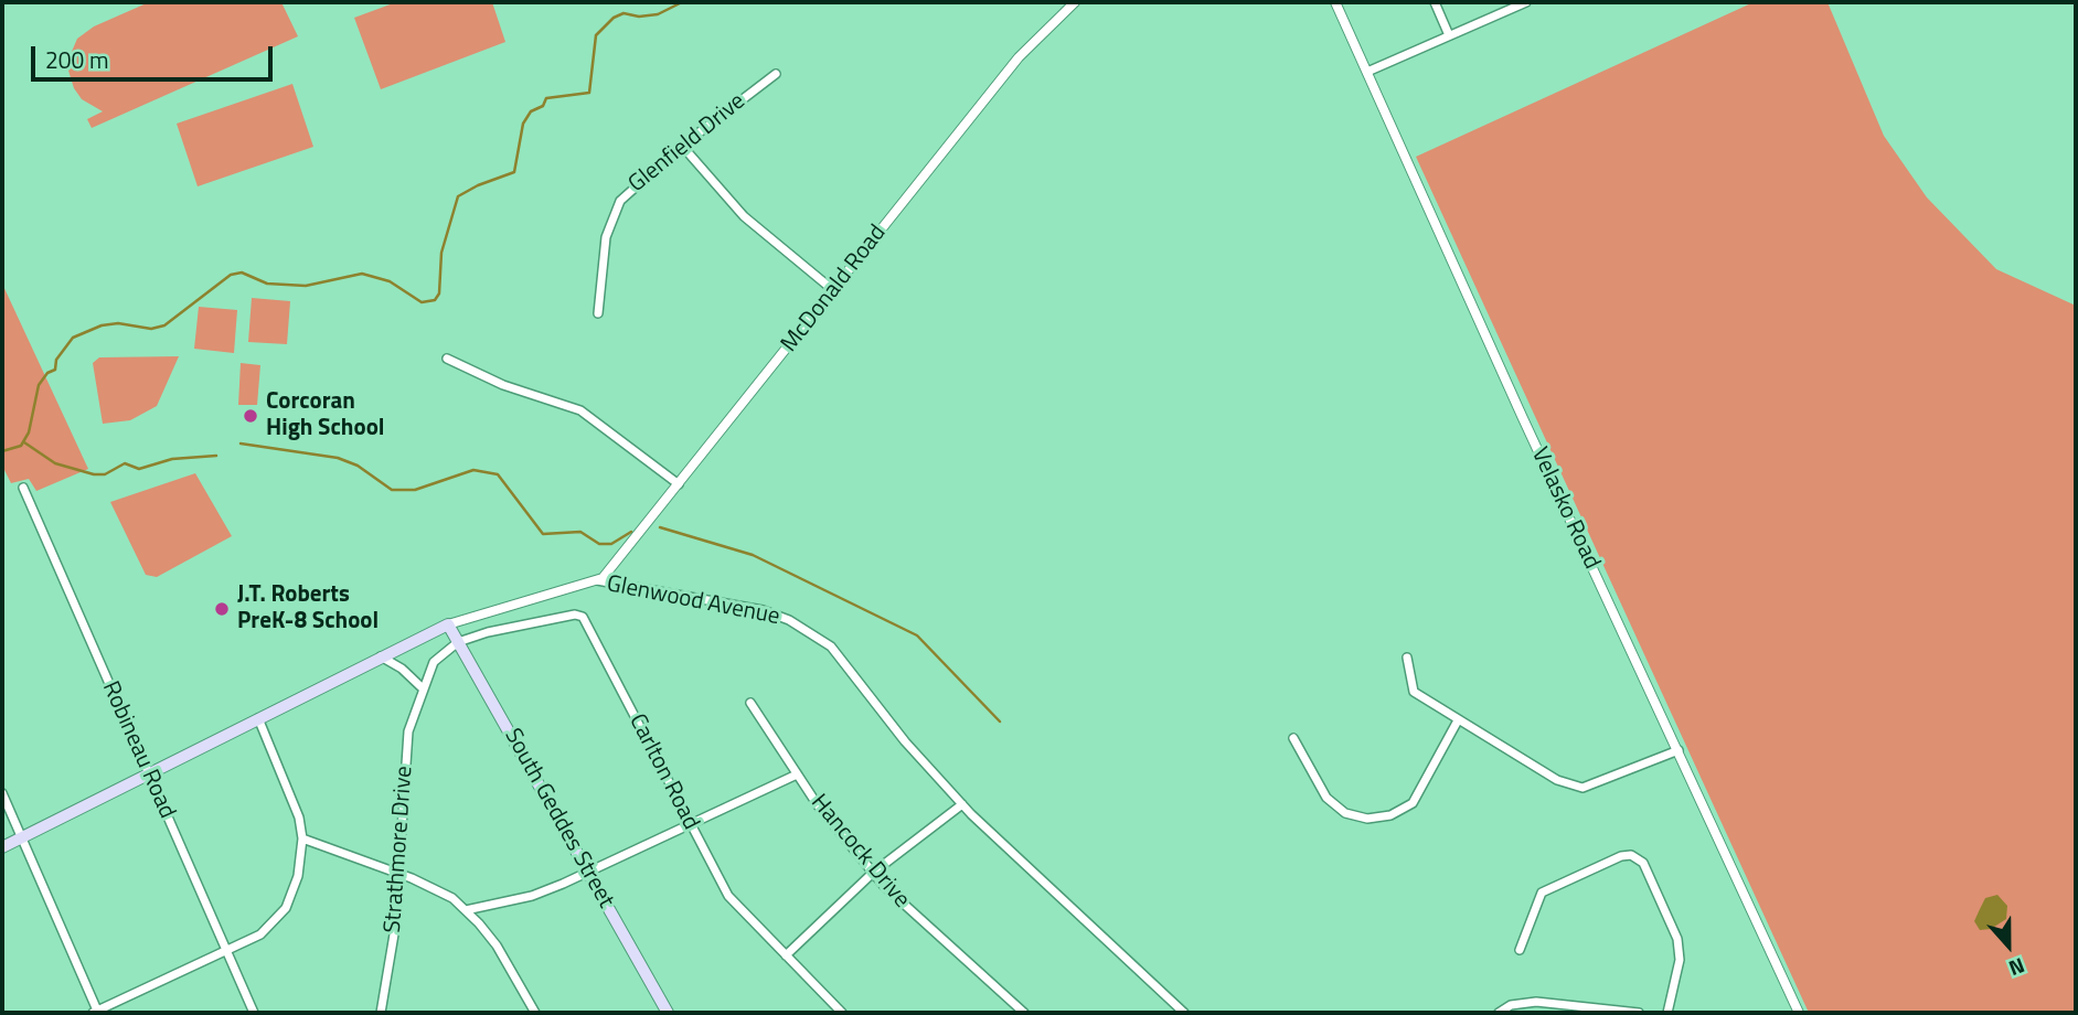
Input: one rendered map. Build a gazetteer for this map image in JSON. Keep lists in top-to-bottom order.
{
  "streets": {
    "main road": ["Glenwood Avenue", "South Geddes Street"],
    "street": [
      "Glenfield Drive",
      "McDonald Road",
      "Velasko Road",
      "Robineau Road",
      "Carlton Road",
      "Strathmore Drive",
      "Hancock Drive"
    ]
  },
  "crossings": [
    ["McDonald Road", "Glenwood Avenue"],
    ["Glenwood Avenue", "Robineau Road"],
    ["Glenwood Avenue", "South Geddes Street"],
    ["Carlton Road", "South Geddes Street"],
    ["Carlton Road", "Strathmore Drive"],
    ["South Geddes Street", "Strathmore Drive"]
  ],
  "places": ["Corcoran High School", "J.T. Roberts PreK-8 School"],
  "scale_bar": "200 m",
  "north": "bottom"
}
